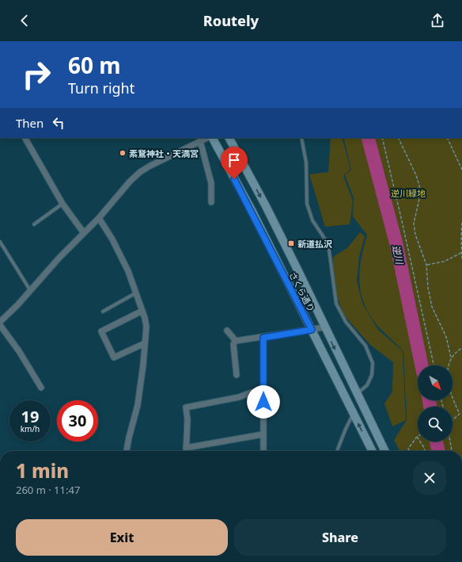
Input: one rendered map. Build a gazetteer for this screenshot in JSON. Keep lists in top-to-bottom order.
{
  "streets": {
    "street": ["さくら通り"]
  },
  "water": ["逆川"],
  "parks": ["逆川緑地"],
  "places": {
    "other": ["素鵞神社・天満宮"],
    "transit": ["新道払沢"]
  },
  "north": "bottom right",
  "page": {
    "header": "Routely",
    "turn": ["60 m", "Turn right"],
    "then": "Then",
    "speed": "19 km/h",
    "limit": "30",
    "heading": ["1 min", "260 m · 11:47"],
    "buttons": ["Exit", "Share"]
  }
}
